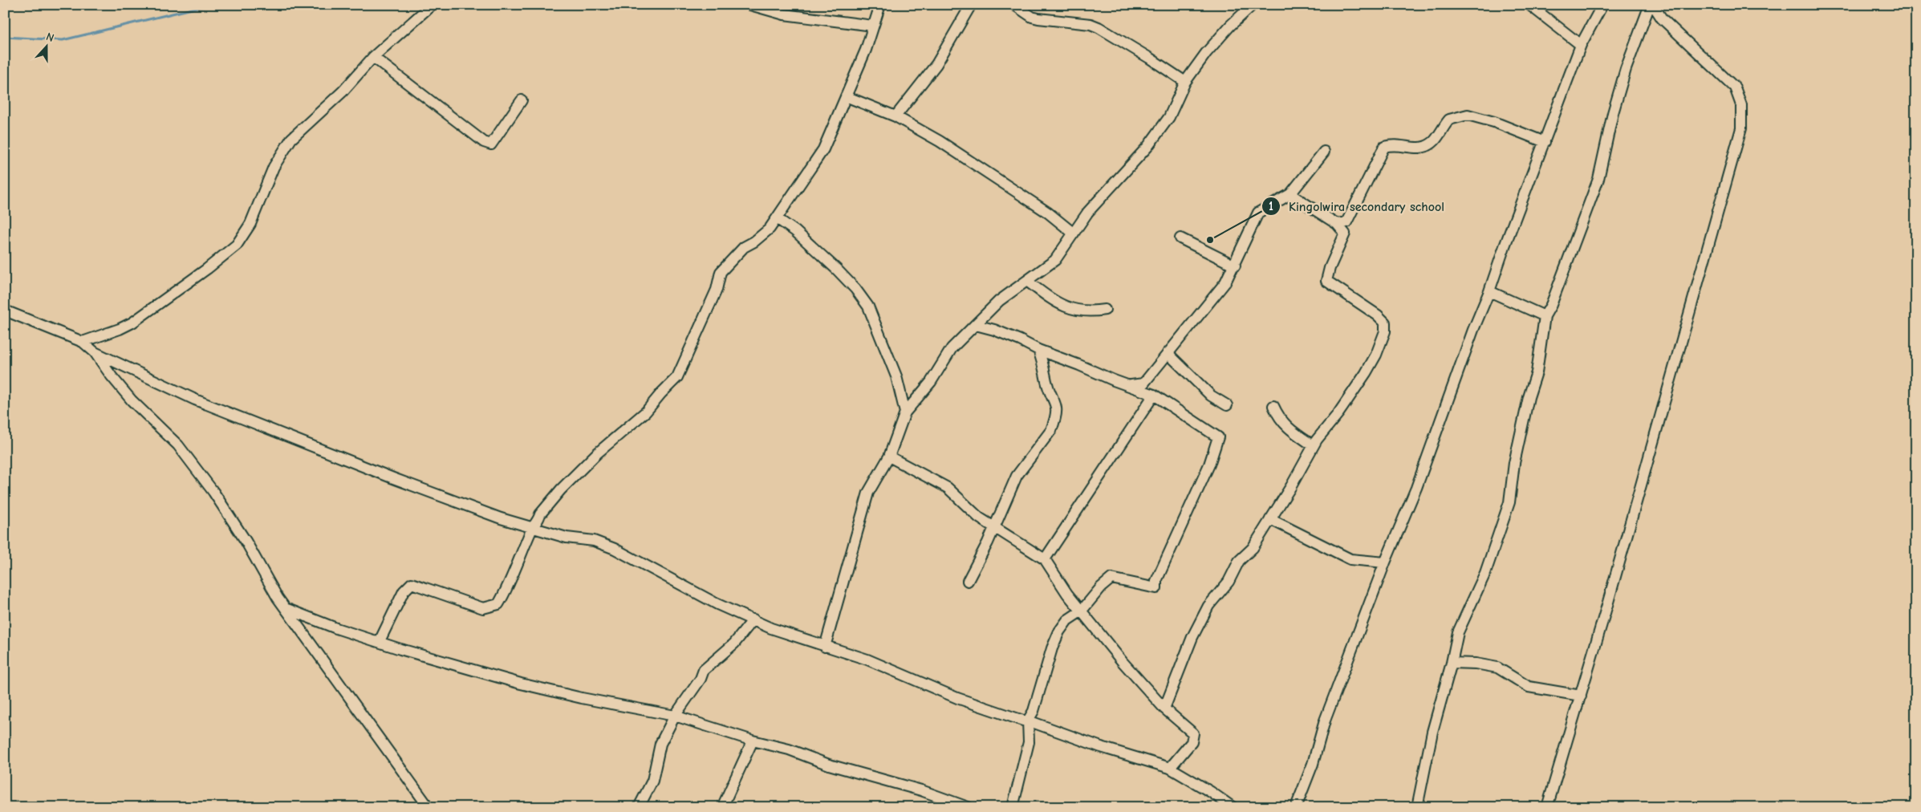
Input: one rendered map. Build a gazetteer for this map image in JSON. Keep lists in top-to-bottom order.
{
  "places": ["Kingolwira secondary school"],
  "north": "top"
}
